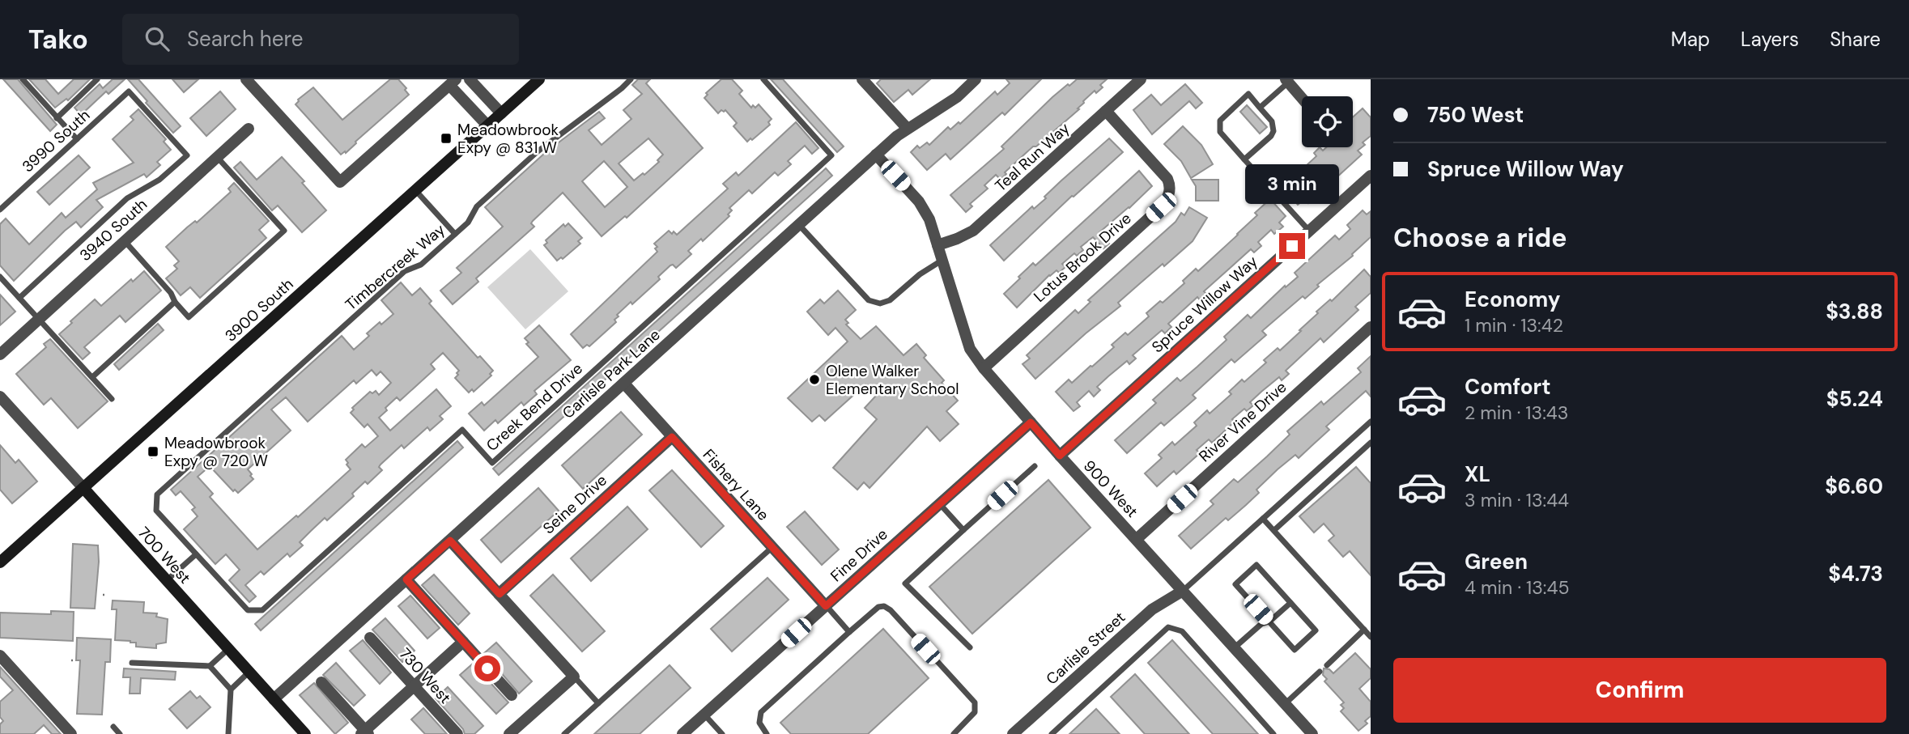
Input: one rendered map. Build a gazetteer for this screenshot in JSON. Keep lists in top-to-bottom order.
{
  "streets": {
    "main road": ["3900 South", "700 West"],
    "street": [
      "Teal Run Way",
      "3940 South",
      "Lotus Brook Drive",
      "Spruce Willow Way",
      "Carlisle Park Lane",
      "River Vine Drive",
      "Fishery Lane",
      "900 West",
      "Seine Drive",
      "Fine Drive",
      "Carlisle Street",
      "730 West"
    ],
    "lane": ["3990 South", "Timbercreek Way", "Creek Bend Drive"]
  },
  "crossings": [
    ["Teal Run Way", "Lotus Brook Drive"],
    ["Teal Run Way", "900 West"],
    ["Lotus Brook Drive", "900 West"],
    ["Timbercreek Way", "Creek Bend Drive"],
    ["Spruce Willow Way", "900 West"],
    ["3900 South", "700 West"],
    ["Carlisle Park Lane", "Fishery Lane"],
    ["Carlisle Park Lane", "900 West"],
    ["Carlisle Park Lane", "700 West"],
    ["River Vine Drive", "900 West"],
    ["Fishery Lane", "Seine Drive"],
    ["Fishery Lane", "Fine Drive"],
    ["900 West", "Fine Drive"],
    ["900 West", "Carlisle Street"]
  ],
  "places": {
    "transit": ["Meadowbrook Expy @ 831 W", "Meadowbrook Expy @ 720 W"],
    "other": ["Olene Walker Elementary School"]
  },
  "page": {
    "header": "Tako",
    "search": "Search here",
    "nav": ["Map", "Layers", "Share"],
    "banner": ["750 West", "Spruce Willow Way"],
    "bubble": "3 min",
    "heading": "Choose a ride",
    "list": [
      {
        "name": "Economy",
        "note": "1 min · 13:42",
        "value": "$3.88"
      },
      {
        "name": "Comfort",
        "note": "2 min · 13:43",
        "value": "$5.24"
      },
      {
        "name": "XL",
        "note": "3 min · 13:44",
        "value": "$6.60"
      },
      {
        "name": "Green",
        "note": "4 min · 13:45",
        "value": "$4.73"
      }
    ],
    "buttons": "Confirm"
  }
}
